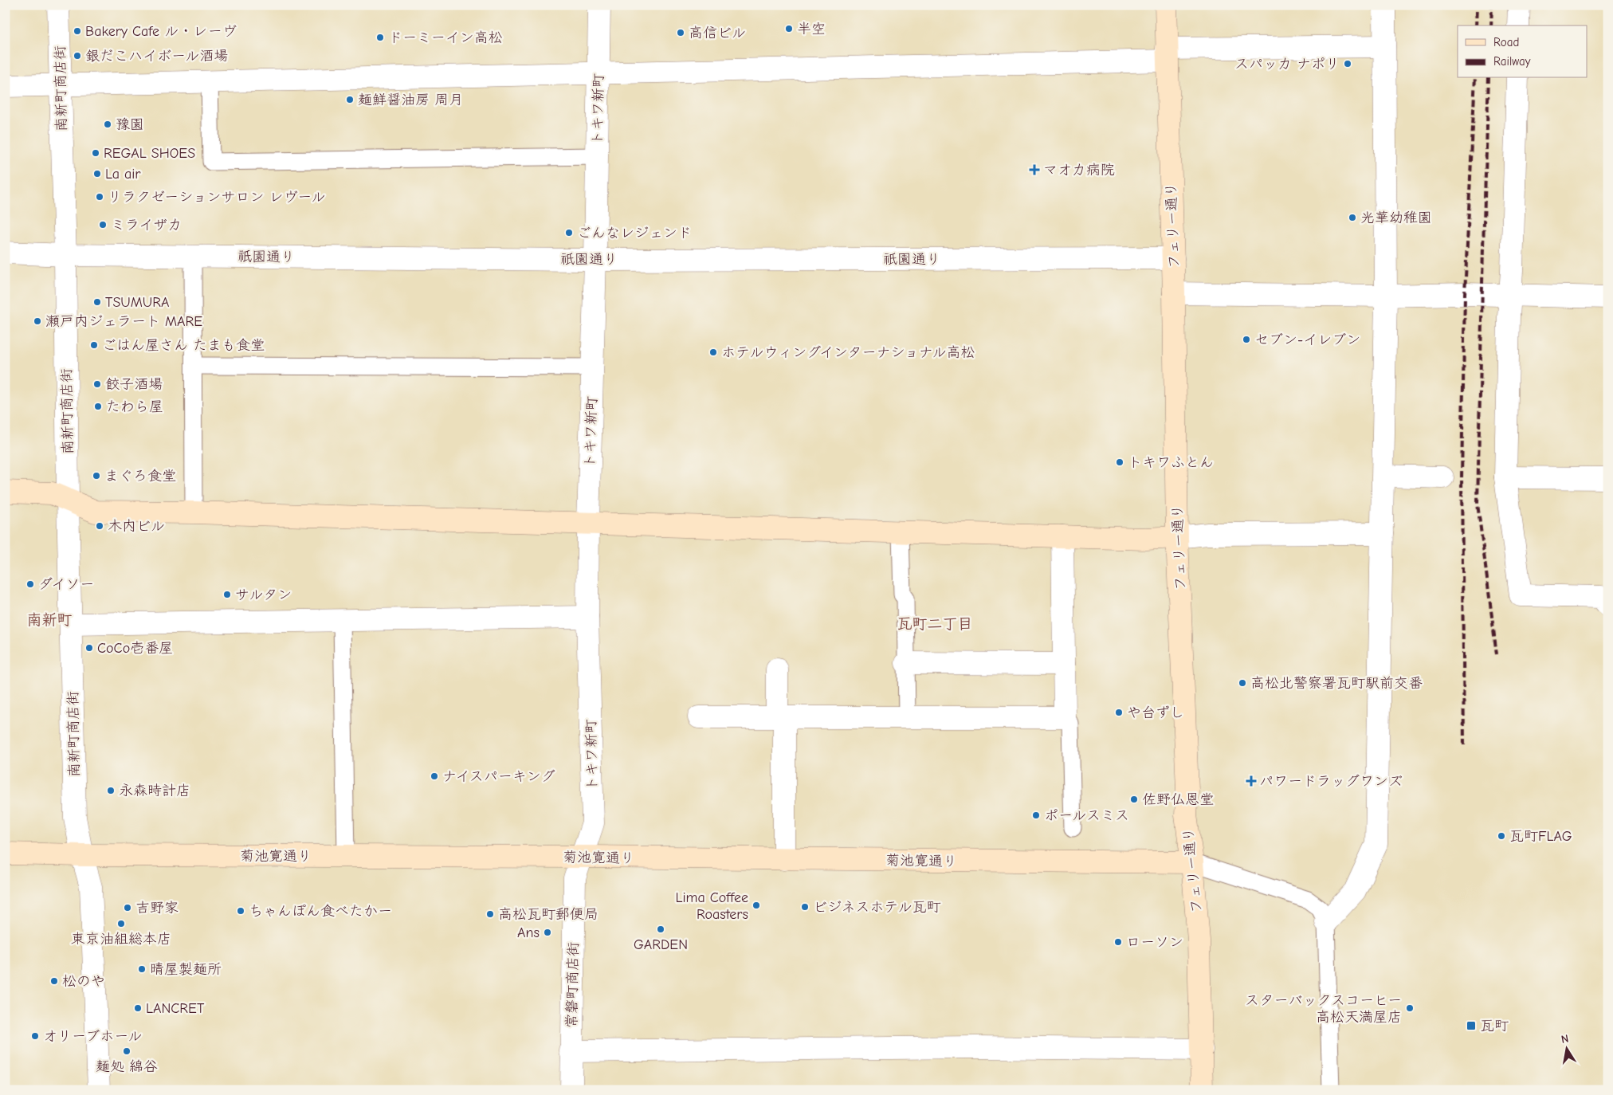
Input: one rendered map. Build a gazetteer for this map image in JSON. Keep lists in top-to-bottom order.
{
  "streets": {
    "street": [
      "南新町商店街",
      "トキワ新町",
      "フェリー通り",
      "祇園通り",
      "菊池寛通り",
      "常磐町商店街"
    ]
  },
  "crossings": [
    ["南新町商店街", "祇園通り"],
    ["南新町商店街", "菊池寛通り"],
    ["トキワ新町", "祇園通り"],
    ["トキワ新町", "菊池寛通り"],
    ["トキワ新町", "常磐町商店街"],
    ["フェリー通り", "祇園通り"],
    ["フェリー通り", "菊池寛通り"],
    ["菊池寛通り", "常磐町商店街"]
  ],
  "districts": ["南新町", "瓦町二丁目"],
  "places": {
    "other": [
      "半空",
      "Bakery Cafe ル・レーヴ",
      "高信ビル",
      "ドーミーイン高松",
      "銀だこハイボール酒場",
      "スパッカ ナポリ",
      "麺鮮醤油房 周月",
      "豫園",
      "REGAL SHOES",
      "La air",
      "リラクゼーションサロン レヴール",
      "光華幼稚園",
      "ミライザカ",
      "ごんなレジェンド",
      "TSUMURA",
      "瀬戸内ジェラート MARE",
      "セブン-イレブン",
      "ごはん屋さん たまも食堂",
      "ホテルウィングインターナショナル高松",
      "餃子酒場",
      "たわら屋",
      "トキワふとん",
      "まぐろ食堂",
      "木内ビル",
      "ダイソー",
      "サルタン",
      "CoCo壱番屋",
      "高松北警察署瓦町駅前交番",
      "や台ずし",
      "ナイスパーキング",
      "永森時計店",
      "佐野仏恩堂",
      "ポールスミス",
      "瓦町FLAG",
      "Lima Coffee Roasters",
      "ビジネスホテル瓦町",
      "吉野家",
      "ちゃんぽん食べたかー",
      "高松瓦町郵便局",
      "東京油組総本店",
      "GARDEN",
      "Ans",
      "ローソン",
      "晴屋製麺所",
      "松のや",
      "LANCRET",
      "スターバックスコーヒー 高松天満屋店",
      "オリーブホール",
      "麺処 綿谷"
    ],
    "health": ["マオカ病院", "パワードラッグワンズ"],
    "transit": ["瓦町"]
  },
  "legend": ["Road", "Railway"],
  "north": "top"
}
